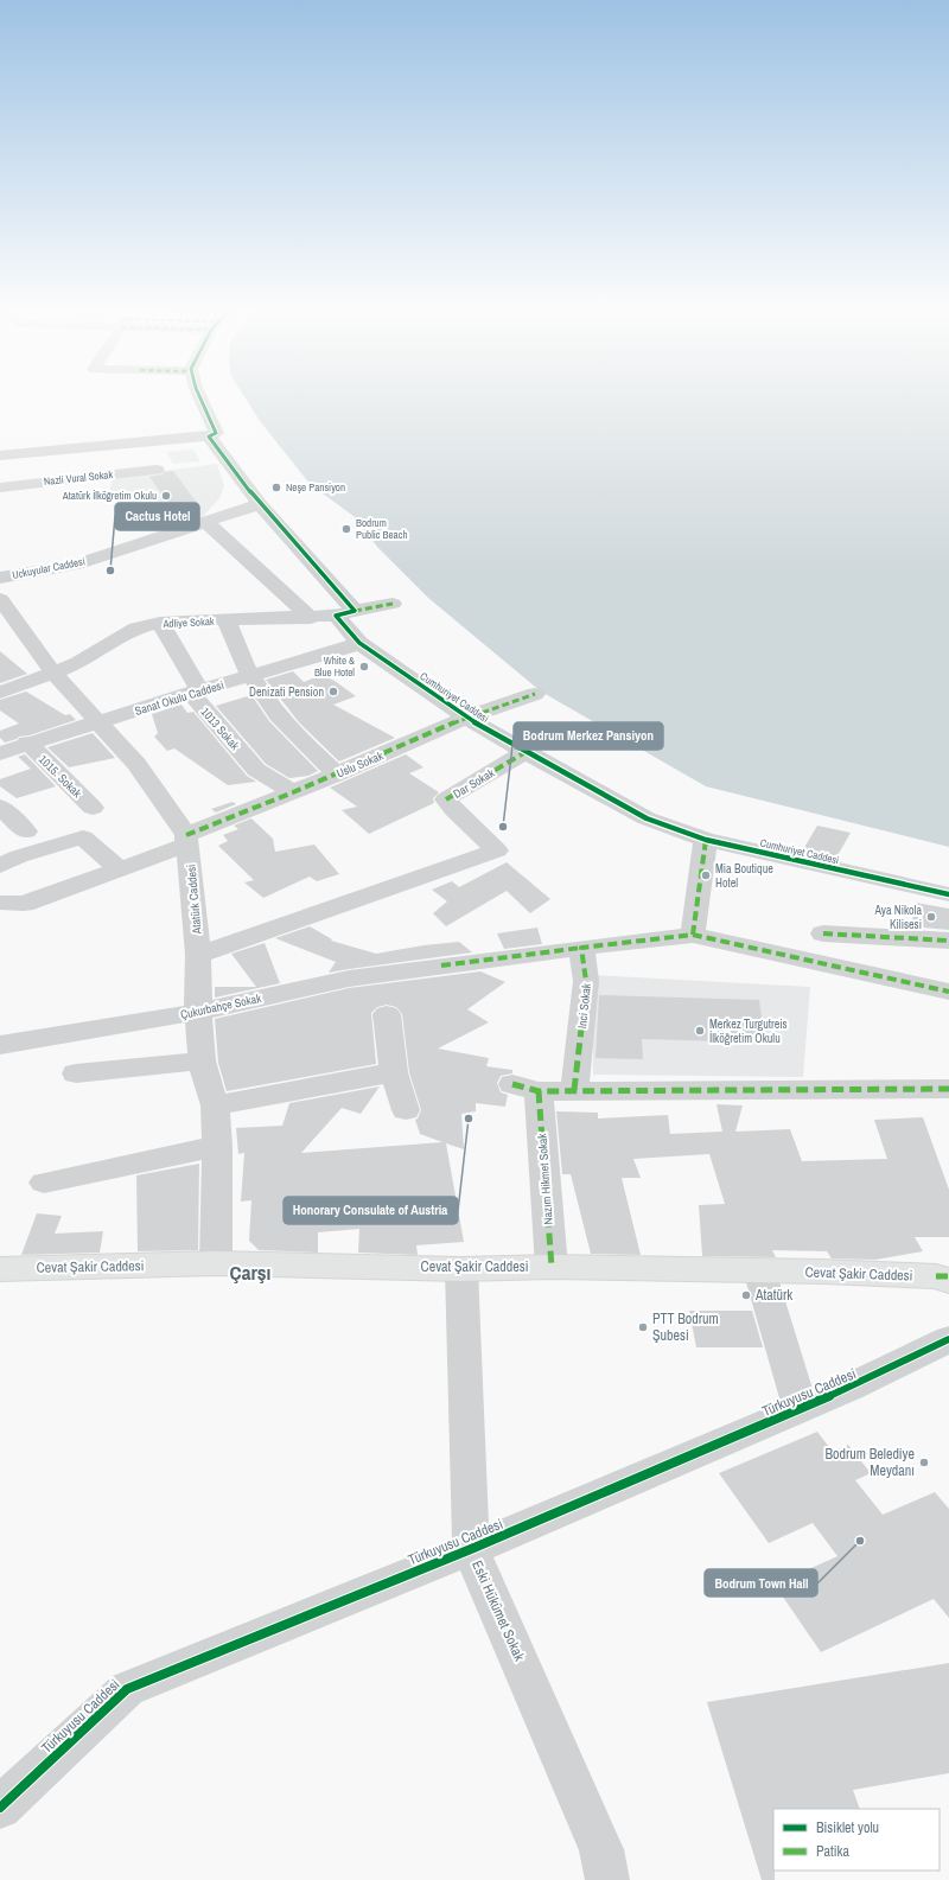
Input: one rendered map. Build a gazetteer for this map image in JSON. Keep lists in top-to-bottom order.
{
  "streets": {
    "main road": ["Cevat Şakir Caddesi"],
    "street": [
      "Nazli Vural Sokak",
      "Uckuyular Caddesi",
      "Adliye Sokak",
      "Sanat Okulu Caddesi",
      "Cumhuriyet Caddesi",
      "1013 Sokak",
      "Uslu Sokak",
      "1015. Sokak",
      "Dar Sokak",
      "Atatürk Caddesi",
      "Çukurbahçe Sokak",
      "Inci Sokak",
      "Nazım Hikmet Sokak",
      "Türkuyusu Caddesi",
      "Eski Hükümet Sokak"
    ]
  },
  "crossings": [
    ["Adliye Sokak", "Cumhuriyet Caddesi"],
    ["Adliye Sokak", "1013 Sokak"],
    ["Adliye Sokak", "Atatürk Caddesi"],
    ["Sanat Okulu Caddesi", "Cumhuriyet Caddesi"],
    ["Sanat Okulu Caddesi", "1013 Sokak"],
    ["Sanat Okulu Caddesi", "1015. Sokak"],
    ["Sanat Okulu Caddesi", "Atatürk Caddesi"],
    ["Cumhuriyet Caddesi", "Uslu Sokak"],
    ["Cumhuriyet Caddesi", "Dar Sokak"],
    ["1013 Sokak", "Uslu Sokak"],
    ["Uslu Sokak", "Atatürk Caddesi"],
    ["Dar Sokak", "Atatürk Caddesi"],
    ["Atatürk Caddesi", "Çukurbahçe Sokak"],
    ["Atatürk Caddesi", "Cevat Şakir Caddesi"],
    ["Çukurbahçe Sokak", "Inci Sokak"],
    ["Inci Sokak", "Nazım Hikmet Sokak"],
    ["Nazım Hikmet Sokak", "Cevat Şakir Caddesi"],
    ["Cevat Şakir Caddesi", "Eski Hükümet Sokak"],
    ["Türkuyusu Caddesi", "Eski Hükümet Sokak"]
  ],
  "districts": ["Çarşı"],
  "places": [
    "Neşe Pansiyon",
    "Atatürk İlköğretim Okulu",
    "Bodrum Public Beach",
    "Cactus Hotel",
    "White & Blue Hotel",
    "Denizati Pension",
    "Bodrum Merkez Pansiyon",
    "Mia Boutique Hotel",
    "Aya Nikola Kilisesi",
    "Merkez Turgutreis İlköğretim Okulu",
    "Honorary Consulate of Austria",
    "Atatürk",
    "PTT Bodrum Şubesi",
    "Bodrum Belediye Meydanı",
    "Bodrum Town Hall"
  ],
  "legend": ["Bisiklet yolu", "Patika"]
}
